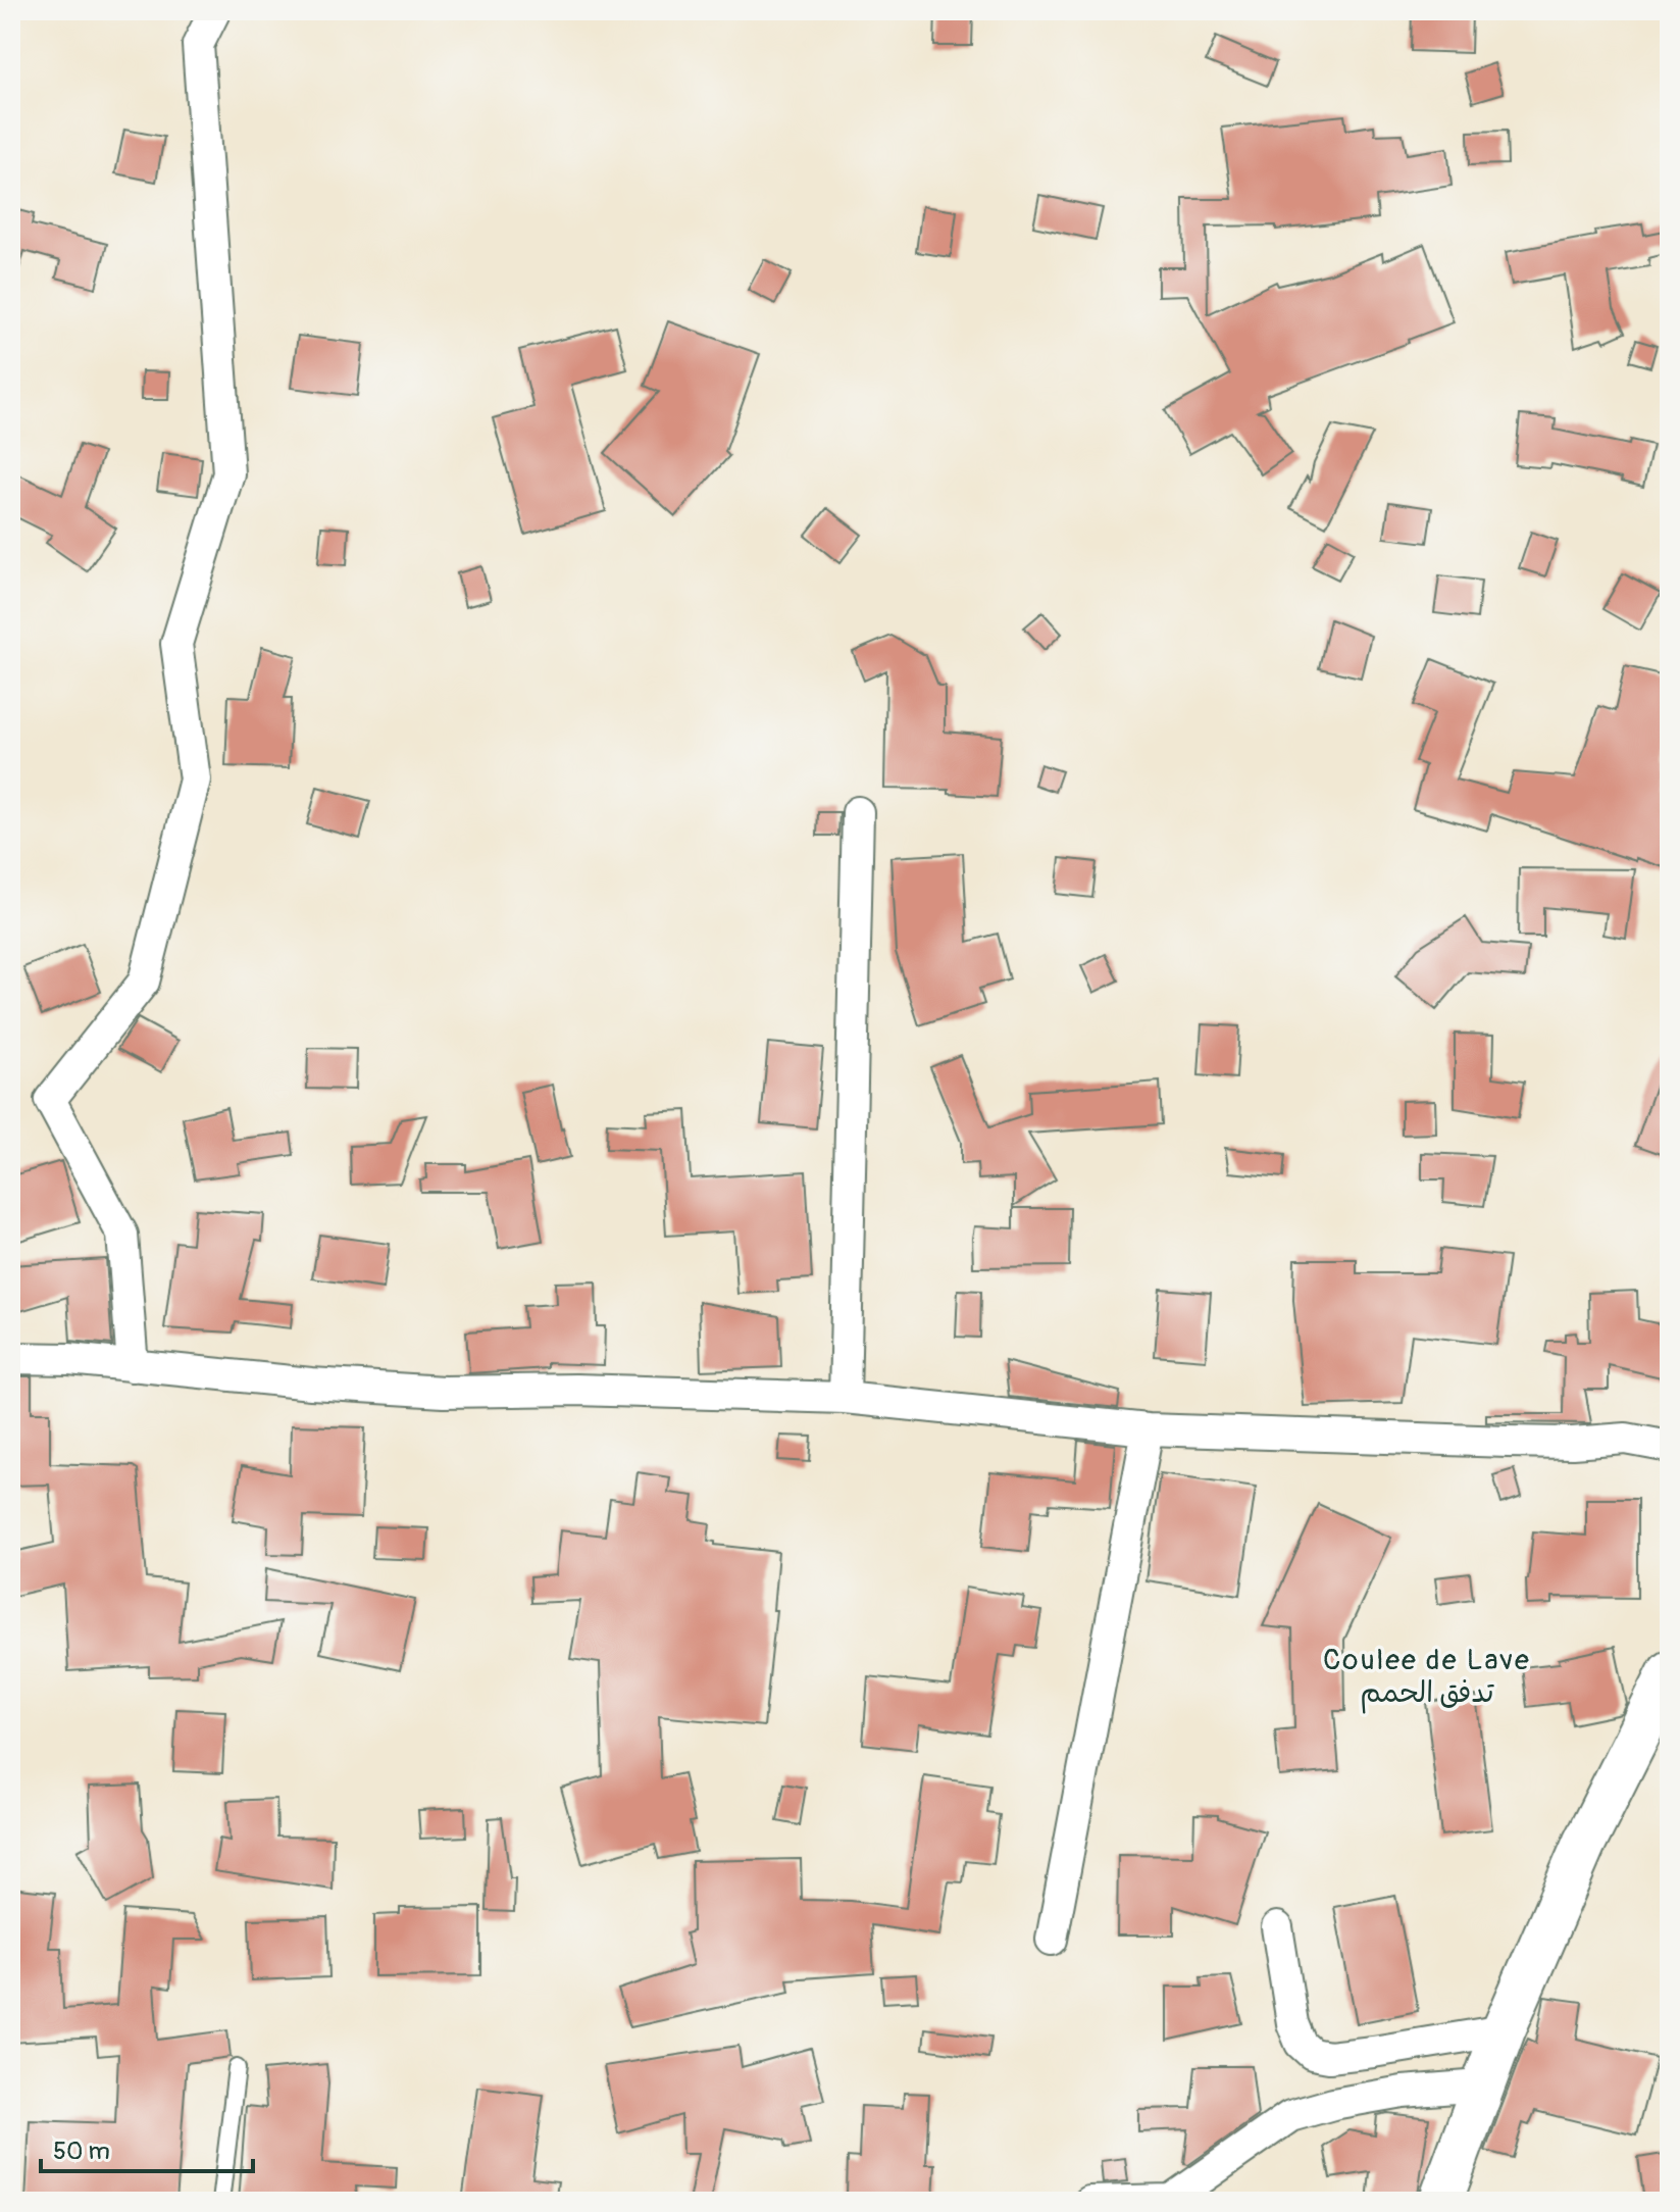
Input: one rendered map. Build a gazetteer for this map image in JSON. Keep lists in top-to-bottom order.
{
  "districts": ["Coulee de Lave تدفق الحمم"],
  "scale_bar": "50 m"
}
